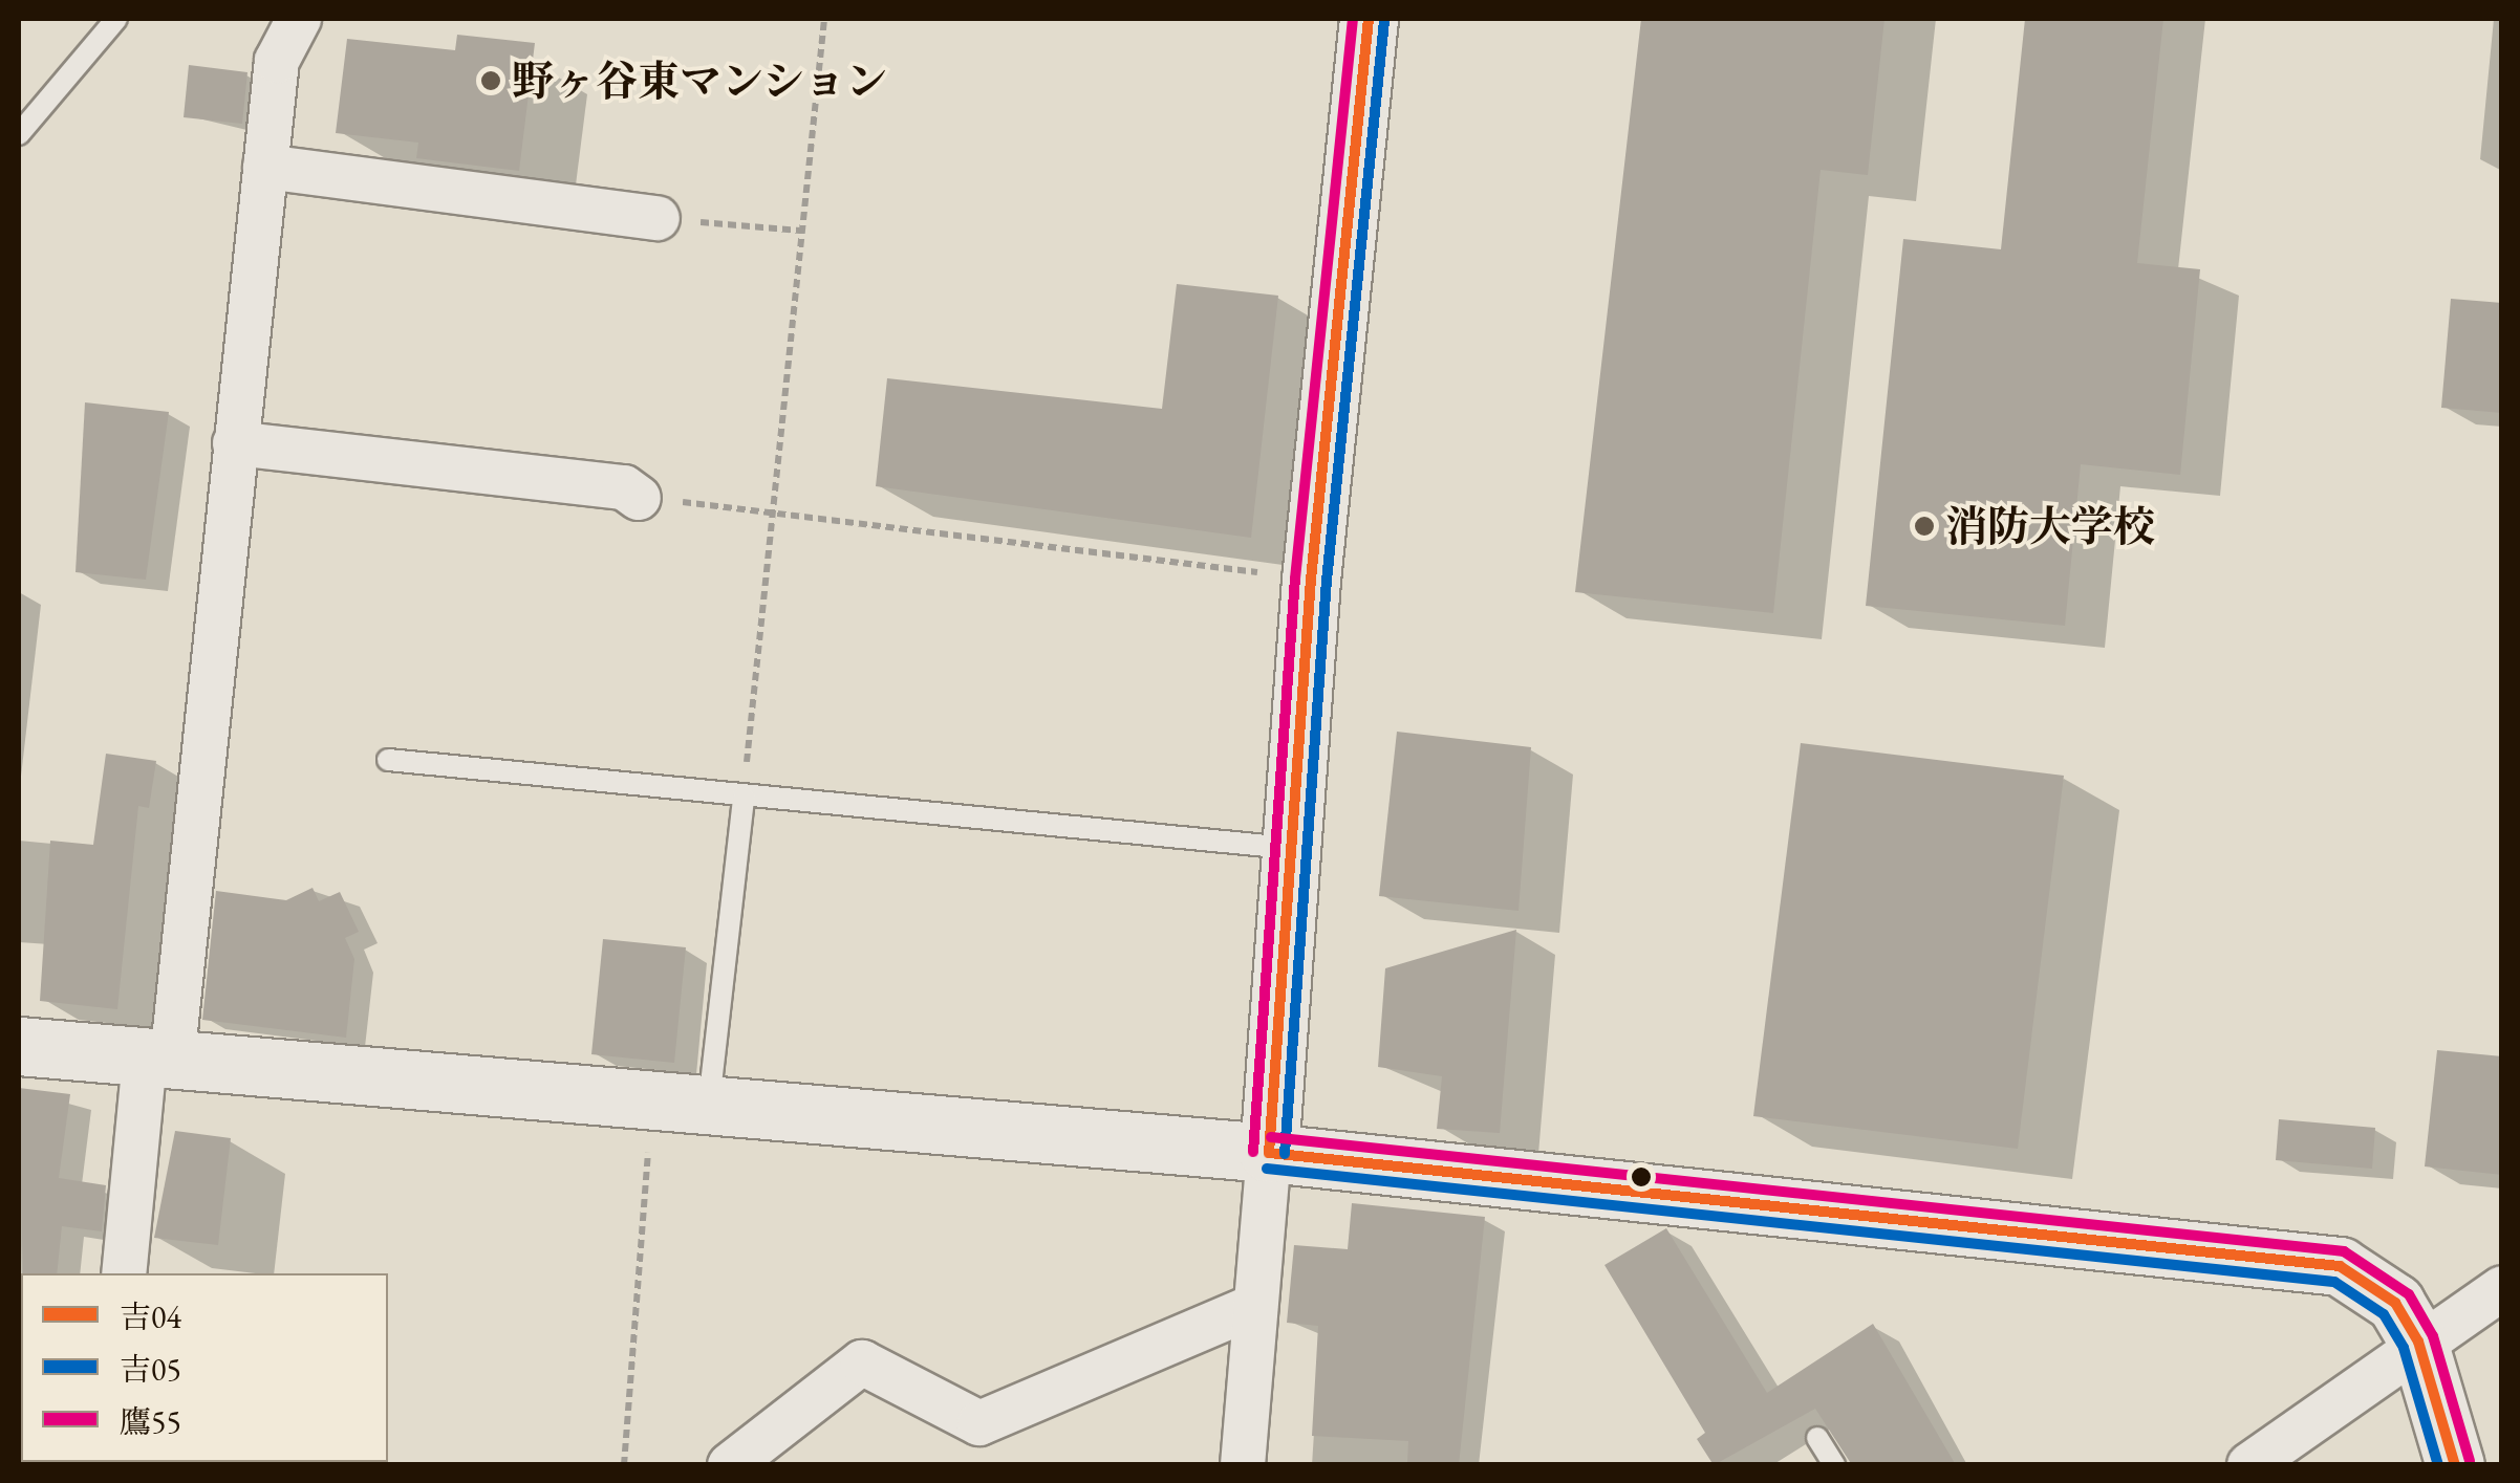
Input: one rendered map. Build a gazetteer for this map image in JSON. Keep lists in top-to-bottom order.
{
  "places": ["野ヶ谷東マンション", "消防大学校"],
  "lines": ["transit line 吉04", "transit line 鷹55", "transit line 吉05"],
  "legend": ["吉04", "吉05", "鷹55"]
}
